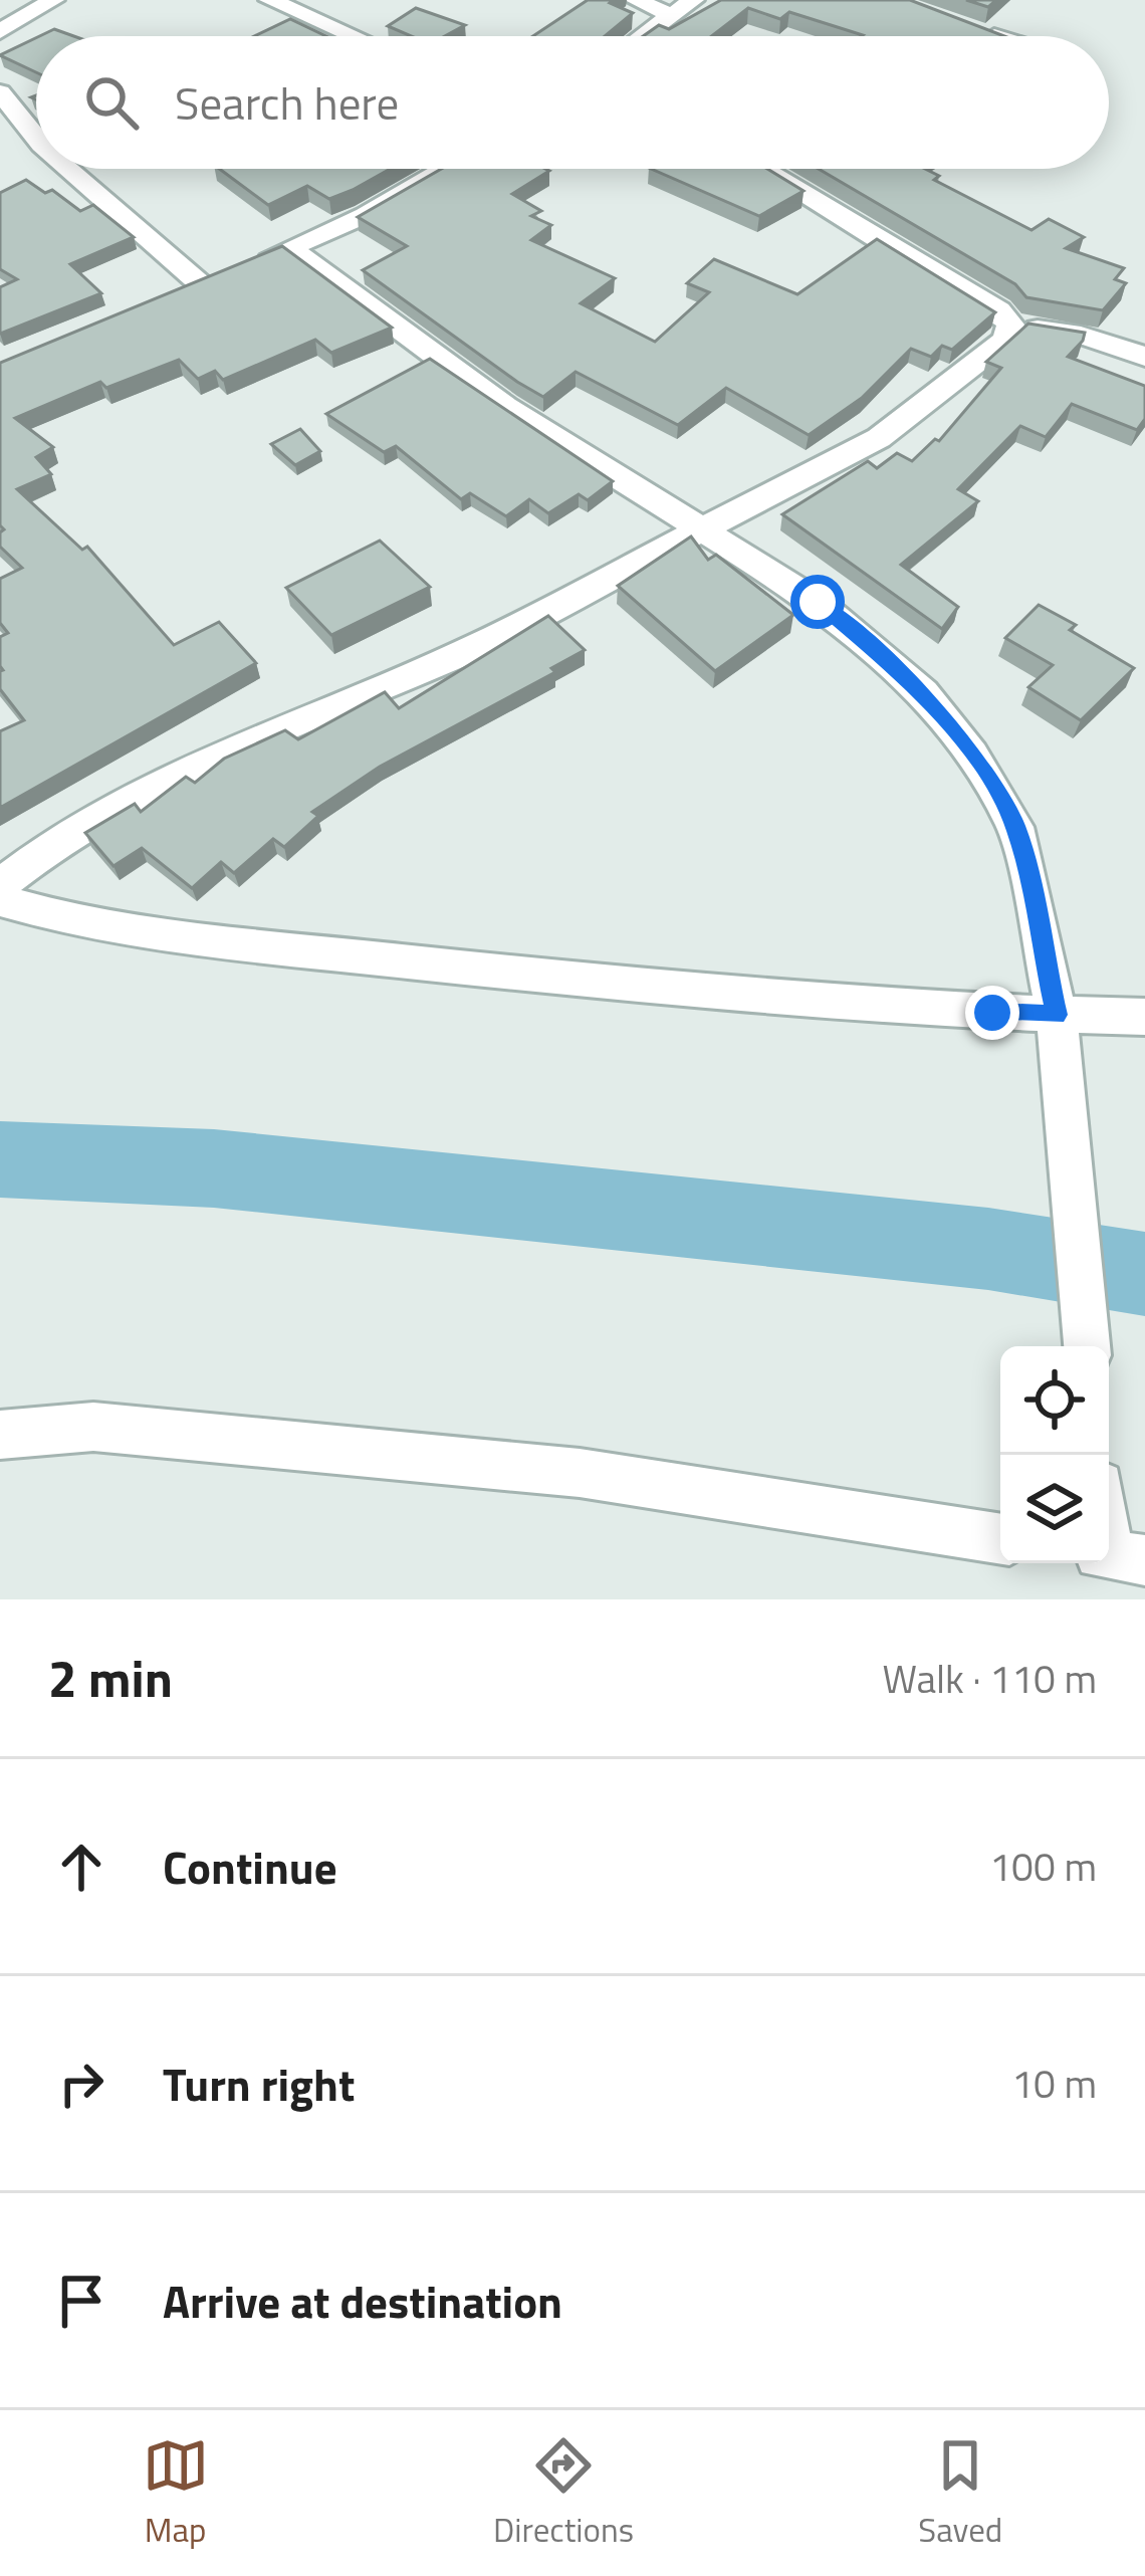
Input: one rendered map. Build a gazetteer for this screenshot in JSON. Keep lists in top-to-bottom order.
{
  "page": {
    "search": "Search here",
    "heading": ["2 min", "Walk · 110 m"],
    "list": [
      ["Continue", "100 m"],
      ["Turn right", "10 m"],
      "Arrive at destination"
    ],
    "nav": ["Map", "Directions", "Saved"]
  }
}
